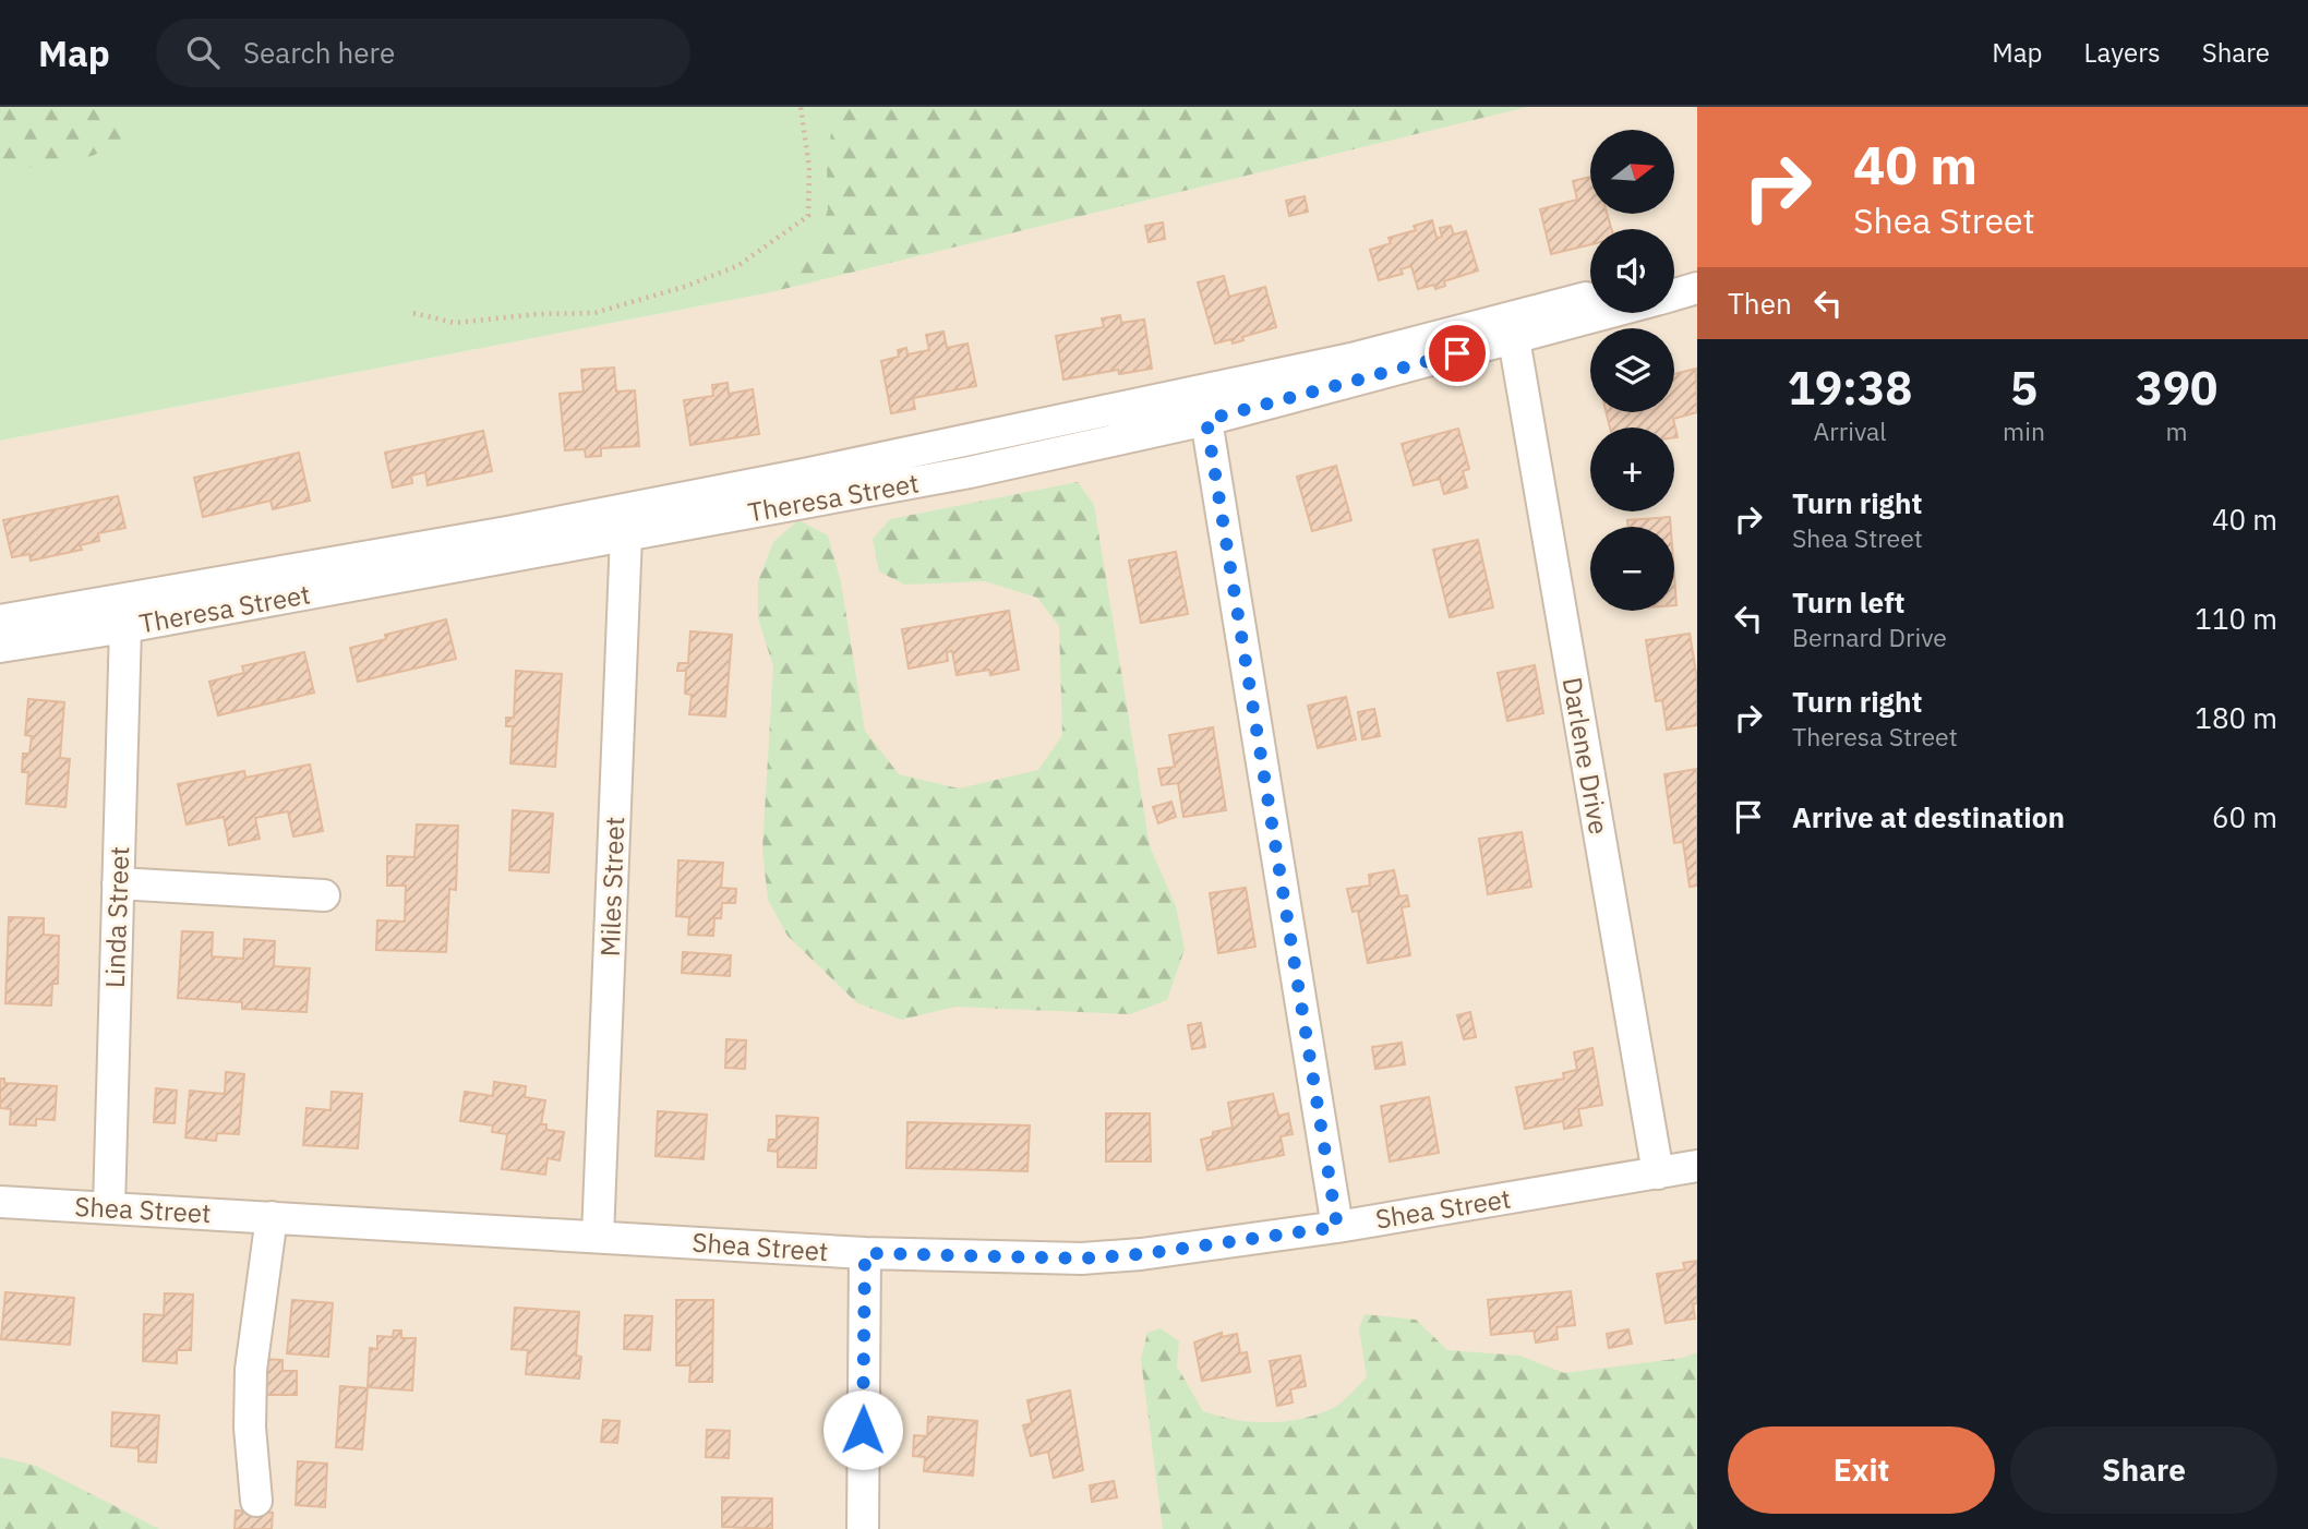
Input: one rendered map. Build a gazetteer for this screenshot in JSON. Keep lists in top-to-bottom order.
{
  "streets": {
    "street": [
      "Theresa Street",
      "Darlene Drive",
      "Miles Street",
      "Linda Street",
      "Shea Street"
    ]
  },
  "crossings": [
    ["Theresa Street", "Darlene Drive"],
    ["Theresa Street", "Miles Street"],
    ["Theresa Street", "Linda Street"],
    ["Darlene Drive", "Shea Street"],
    ["Miles Street", "Shea Street"],
    ["Linda Street", "Shea Street"]
  ],
  "north": "right",
  "page": {
    "header": "Map",
    "search": "Search here",
    "nav": ["Map", "Layers", "Share"],
    "turn": ["40 m", "Shea Street"],
    "map_buttons": ["+", "−"],
    "then": "Then",
    "eta": [
      "19:38",
      "Arrival",
      "5",
      "min",
      "390",
      "m"
    ],
    "list": [
      {
        "name": "Turn right",
        "note": "Shea Street",
        "value": "40 m"
      },
      {
        "name": "Turn left",
        "note": "Bernard Drive",
        "value": "110 m"
      },
      {
        "name": "Turn right",
        "note": "Theresa Street",
        "value": "180 m"
      },
      {
        "name": "Arrive at destination",
        "value": "60 m"
      }
    ],
    "buttons": ["Exit", "Share"]
  }
}
